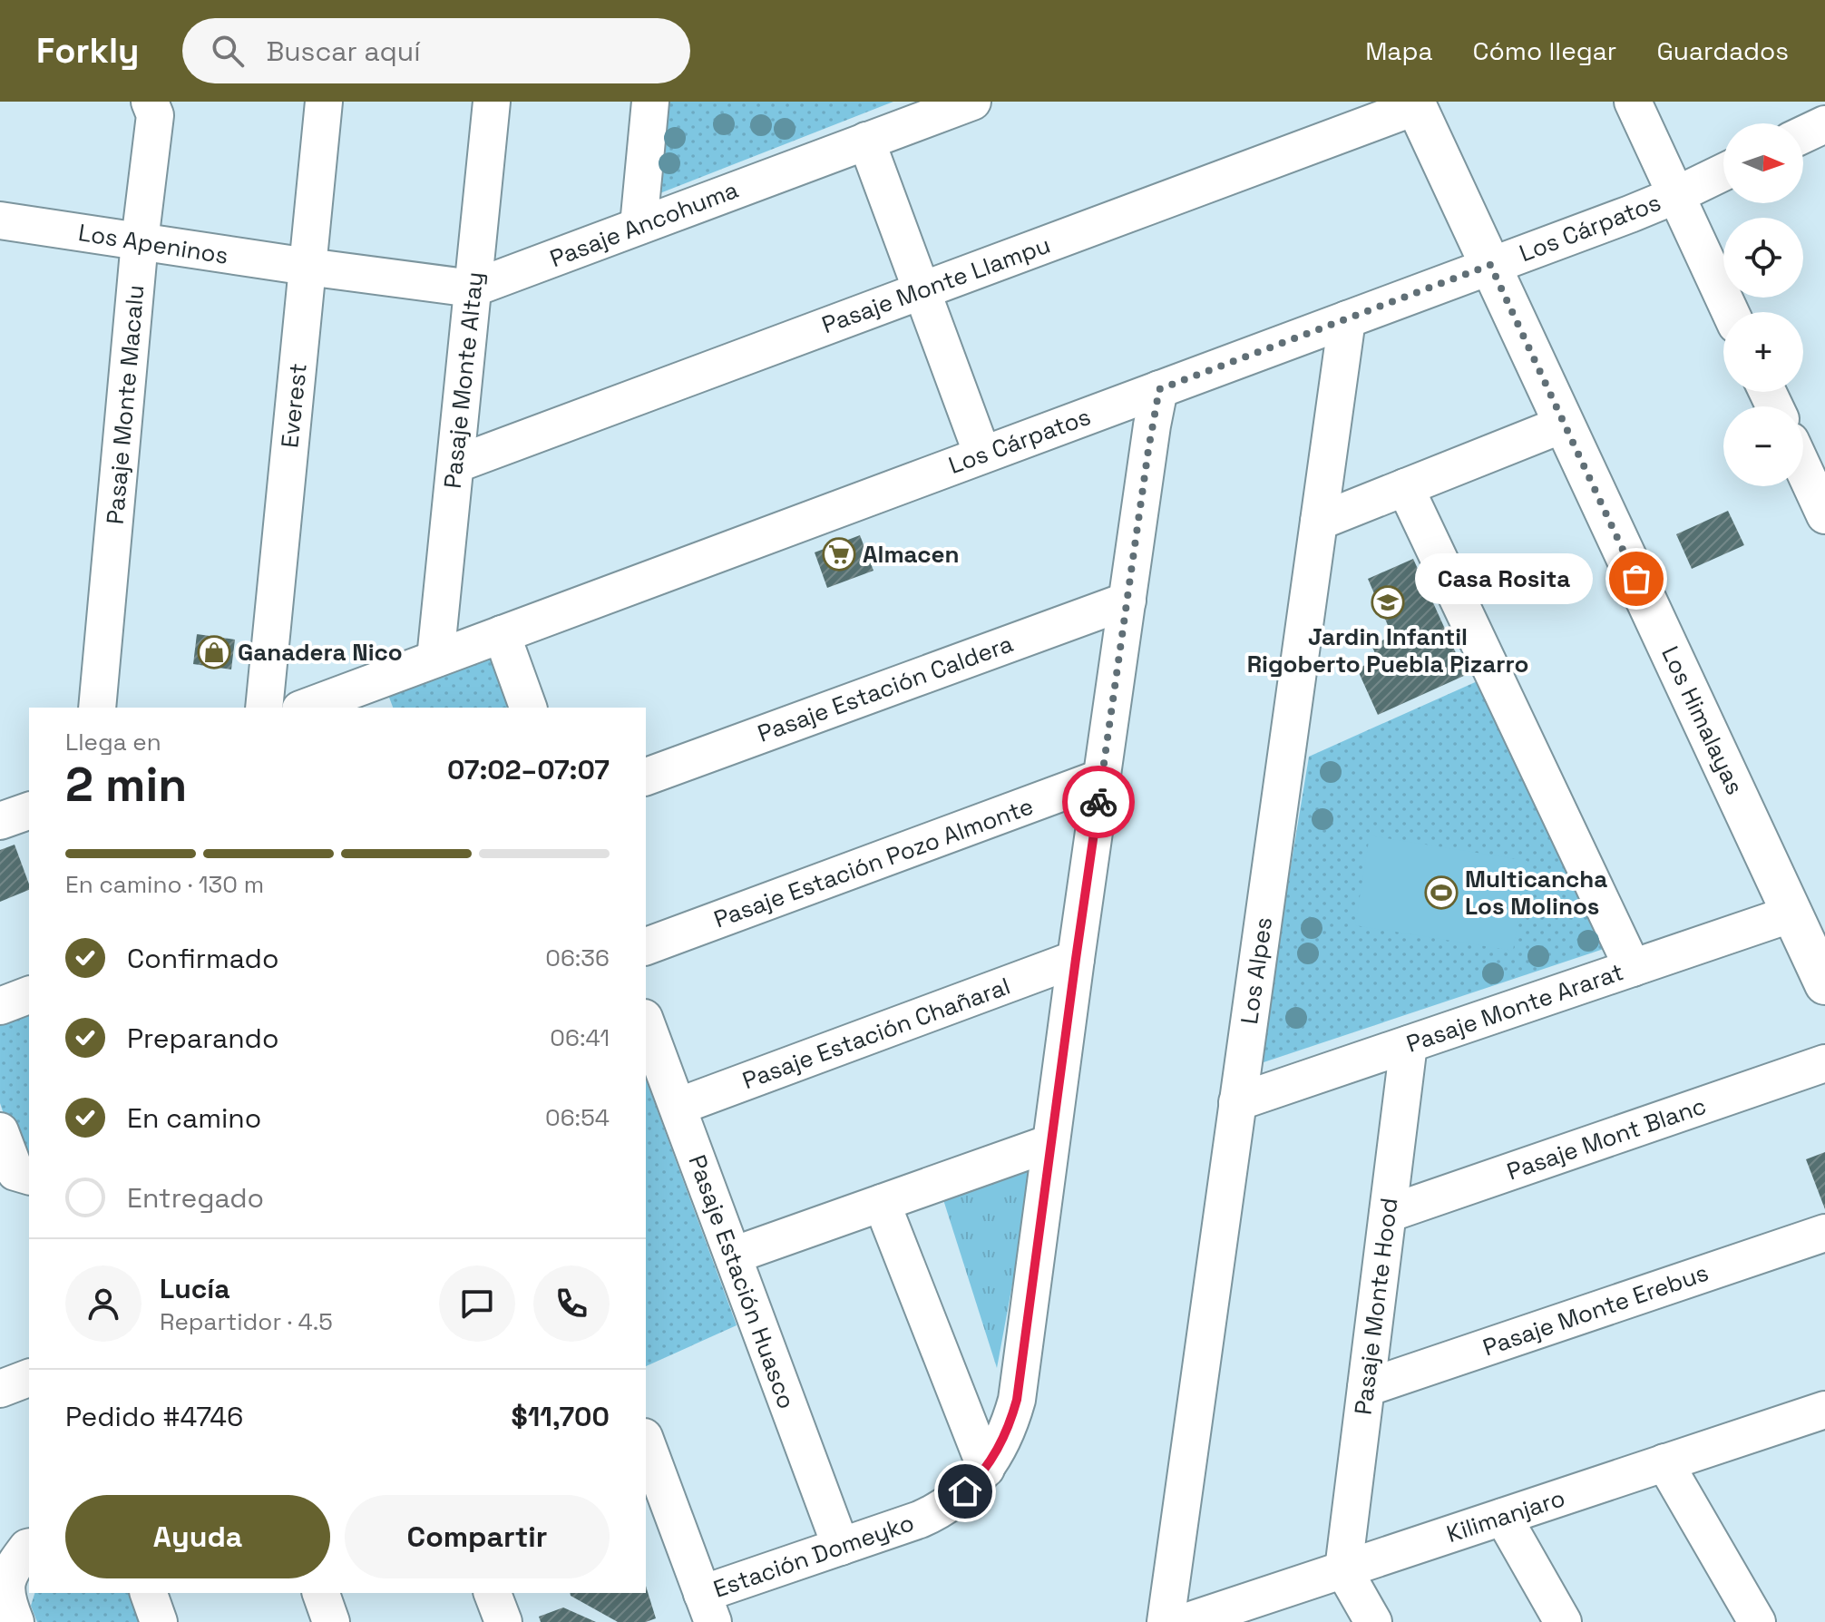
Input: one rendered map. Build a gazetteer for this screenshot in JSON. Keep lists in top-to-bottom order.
{
  "streets": {
    "street": [
      "Pasaje Ancohuma",
      "Los Cárpatos",
      "Los Apeninos",
      "Pasaje Monte Llampu",
      "Pasaje Monte Altay",
      "Pasaje Monte Macalu",
      "Everest",
      "Pasaje Estación Caldera",
      "Los Himalayas",
      "Pasaje Estación Pozo Almonte",
      "Los Alpes",
      "Pasaje Monte Ararat",
      "Pasaje Estación Chañaral",
      "Pasaje Mont Blanc",
      "Pasaje Estación Huasco",
      "Pasaje Monte Hood",
      "Pasaje Monte Erebus",
      "Kilimanjaro",
      "Estación Domeyko"
    ]
  },
  "crossings": [
    ["Pasaje Ancohuma", "Los Apeninos"],
    ["Pasaje Ancohuma", "Pasaje Monte Altay"],
    ["Pasaje Ancohuma", "Everest"],
    ["Los Cárpatos", "Pasaje Monte Altay"],
    ["Los Cárpatos", "Los Himalayas"],
    ["Los Cárpatos", "Los Alpes"],
    ["Los Cárpatos", "Estación Domeyko"],
    ["Los Apeninos", "Pasaje Monte Macalu"],
    ["Los Apeninos", "Everest"],
    ["Pasaje Monte Llampu", "Pasaje Monte Altay"],
    ["Pasaje Monte Llampu", "Los Himalayas"],
    ["Pasaje Estación Caldera", "Estación Domeyko"],
    ["Los Himalayas", "Pasaje Monte Ararat"],
    ["Pasaje Estación Pozo Almonte", "Estación Domeyko"],
    ["Los Alpes", "Pasaje Monte Ararat"],
    ["Pasaje Monte Ararat", "Pasaje Monte Hood"],
    ["Pasaje Estación Chañaral", "Pasaje Estación Huasco"],
    ["Pasaje Estación Chañaral", "Estación Domeyko"],
    ["Pasaje Mont Blanc", "Pasaje Monte Hood"],
    ["Pasaje Estación Huasco", "Estación Domeyko"],
    ["Pasaje Monte Hood", "Pasaje Monte Erebus"],
    ["Pasaje Monte Hood", "Kilimanjaro"]
  ],
  "places": {
    "supermarket": ["Almacen"],
    "other": ["Casa Rosita"],
    "school or university": ["Jardin Infantil Rigoberto Puebla Pizarro"],
    "shop": ["Ganadera Nico"],
    "sports": ["Multicancha Los Molinos"]
  },
  "north": "right",
  "page": {
    "header": "Forkly",
    "search": "Buscar aquí",
    "nav": ["Mapa", "Cómo llegar", "Guardados"],
    "map_buttons": ["+", "−"],
    "bubble": "Casa Rosita",
    "heading": ["2 min", "Llega en", "07:02–07:07"],
    "panel": [
      "Lucía",
      "Repartidor · 4.5",
      "Pedido #4746",
      "$11,700"
    ],
    "bar": "En camino · 130 m",
    "list": [
      ["Confirmado", "06:36"],
      ["Preparando", "06:41"],
      ["En camino", "06:54"],
      "Entregado"
    ],
    "buttons": ["Ayuda", "Compartir"]
  }
}
